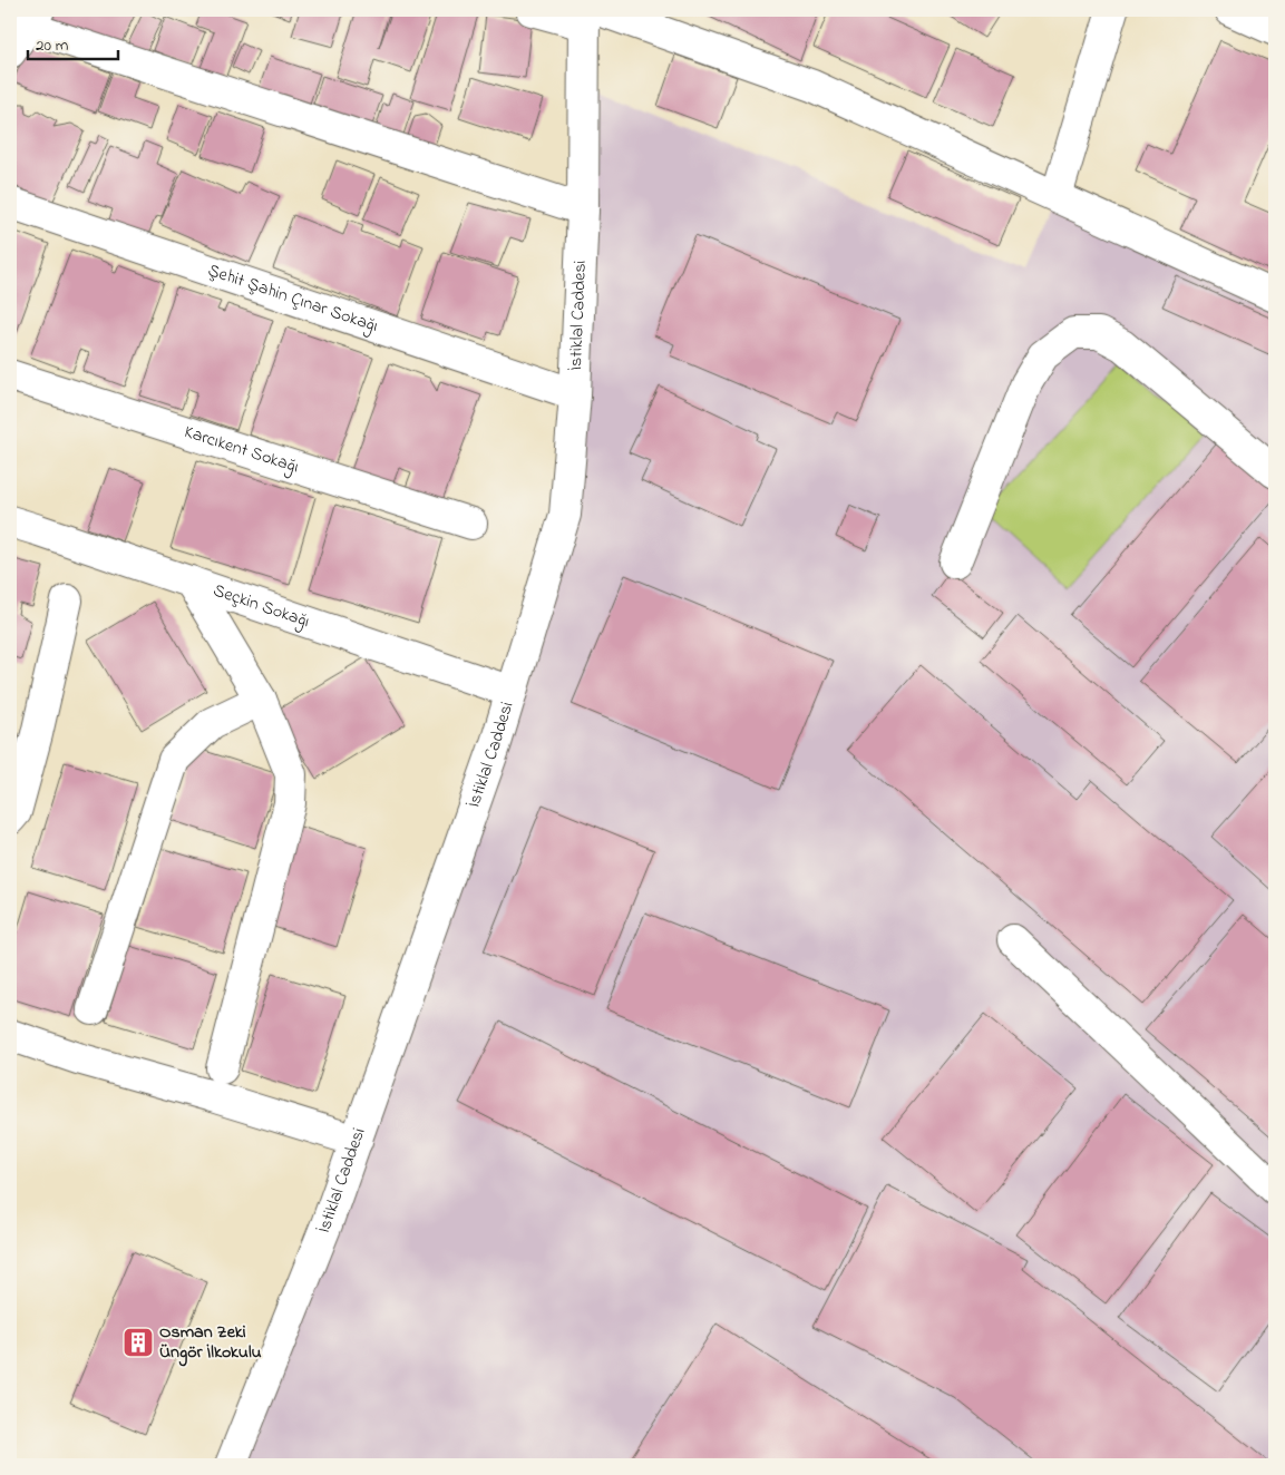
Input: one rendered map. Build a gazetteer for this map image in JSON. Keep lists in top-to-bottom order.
{
  "streets": {
    "street": [
      "Şehit Şahin Çınar Sokağı",
      "İstiklal Caddesi",
      "Karcıkent Sokağı",
      "Seçkin Sokağı"
    ]
  },
  "crossings": [
    ["Şehit Şahin Çınar Sokağı", "İstiklal Caddesi"],
    ["İstiklal Caddesi", "Seçkin Sokağı"]
  ],
  "places": {
    "building": ["Osman Zeki Üngör İlkokulu"]
  },
  "scale_bar": "20 m"
}
